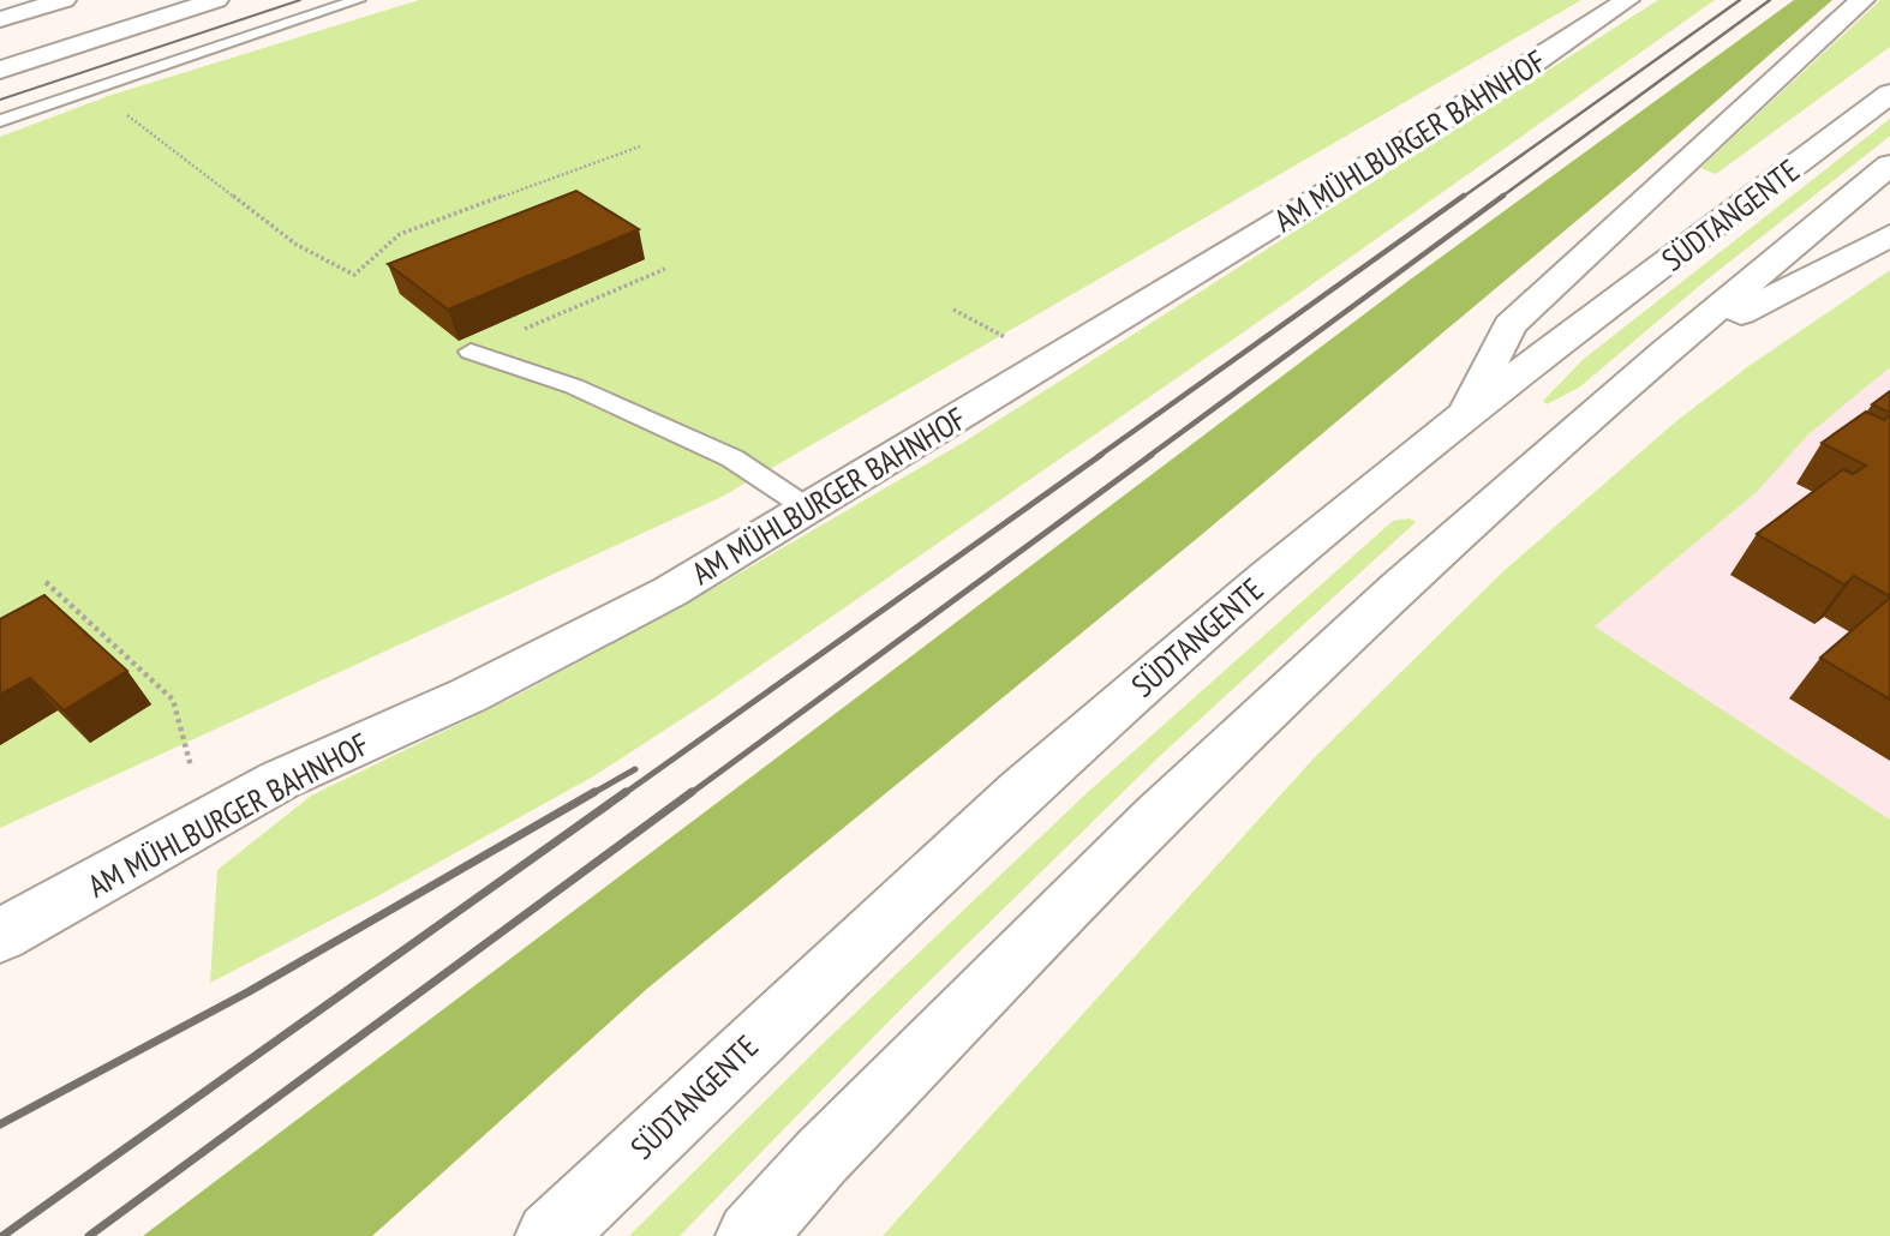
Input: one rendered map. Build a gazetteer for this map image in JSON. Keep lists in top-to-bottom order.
{
  "streets": {
    "main road": ["AM MÜHLBURGER BAHNHOF", "SÜDTANGENTE"]
  }
}
